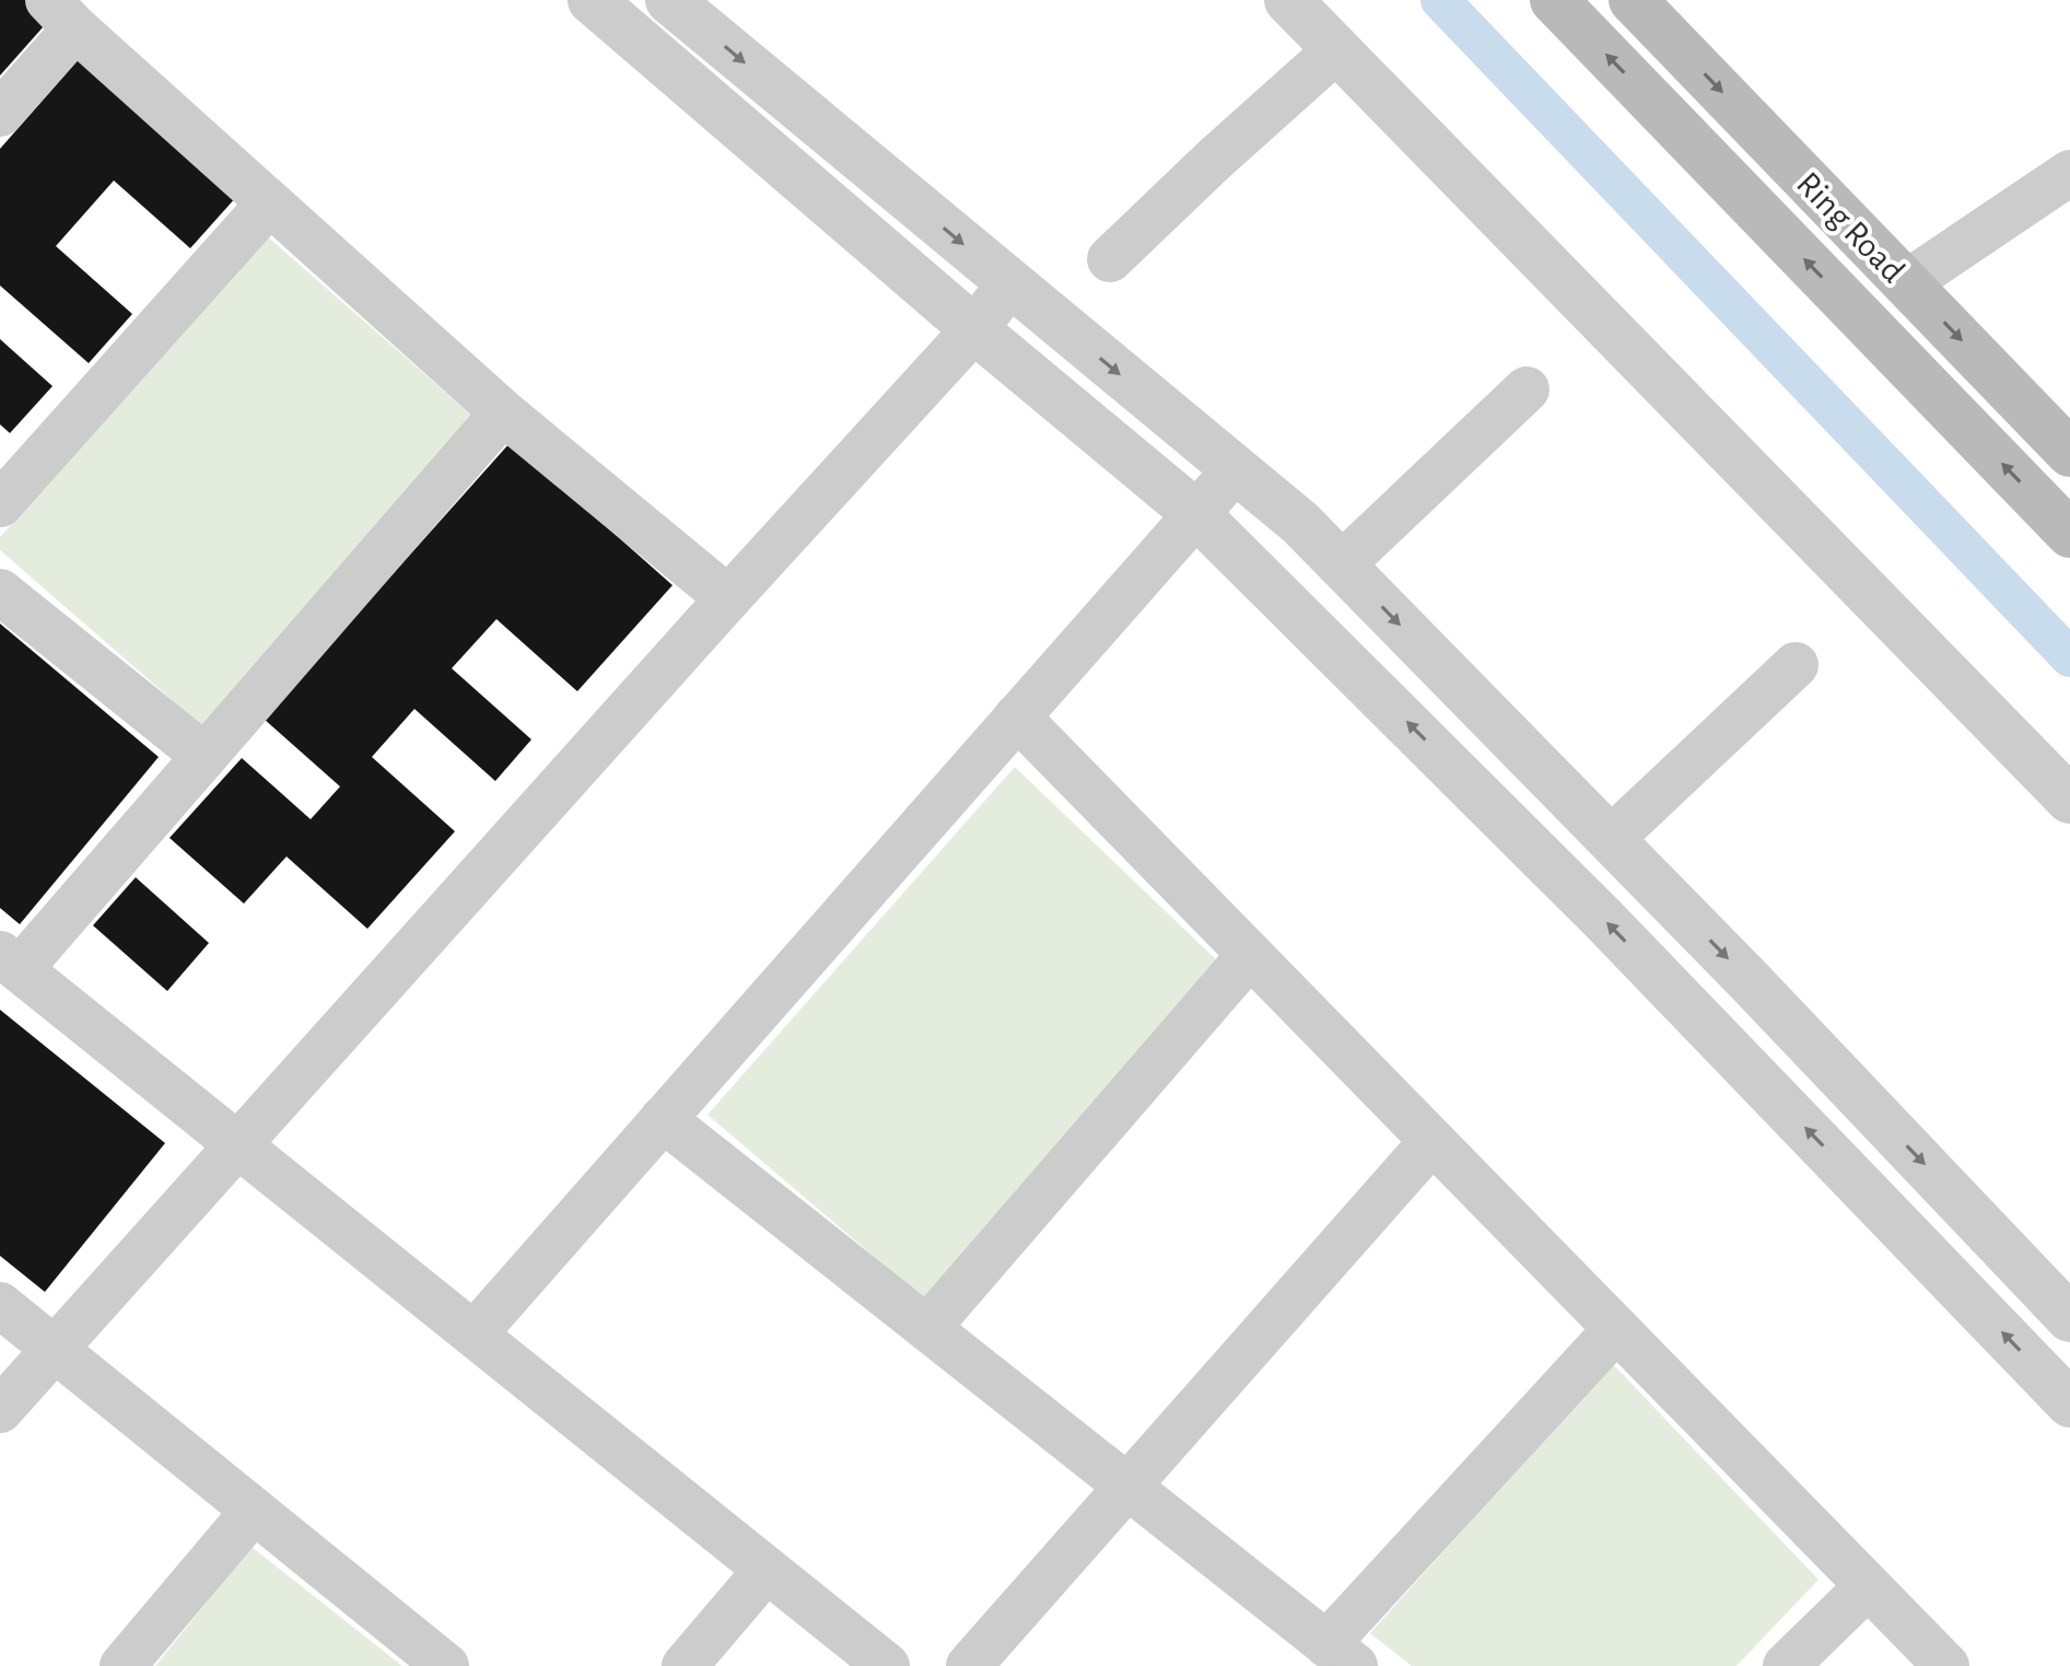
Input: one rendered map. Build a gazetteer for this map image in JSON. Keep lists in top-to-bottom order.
{
  "streets": {
    "main road": ["Ring Road"]
  }
}
